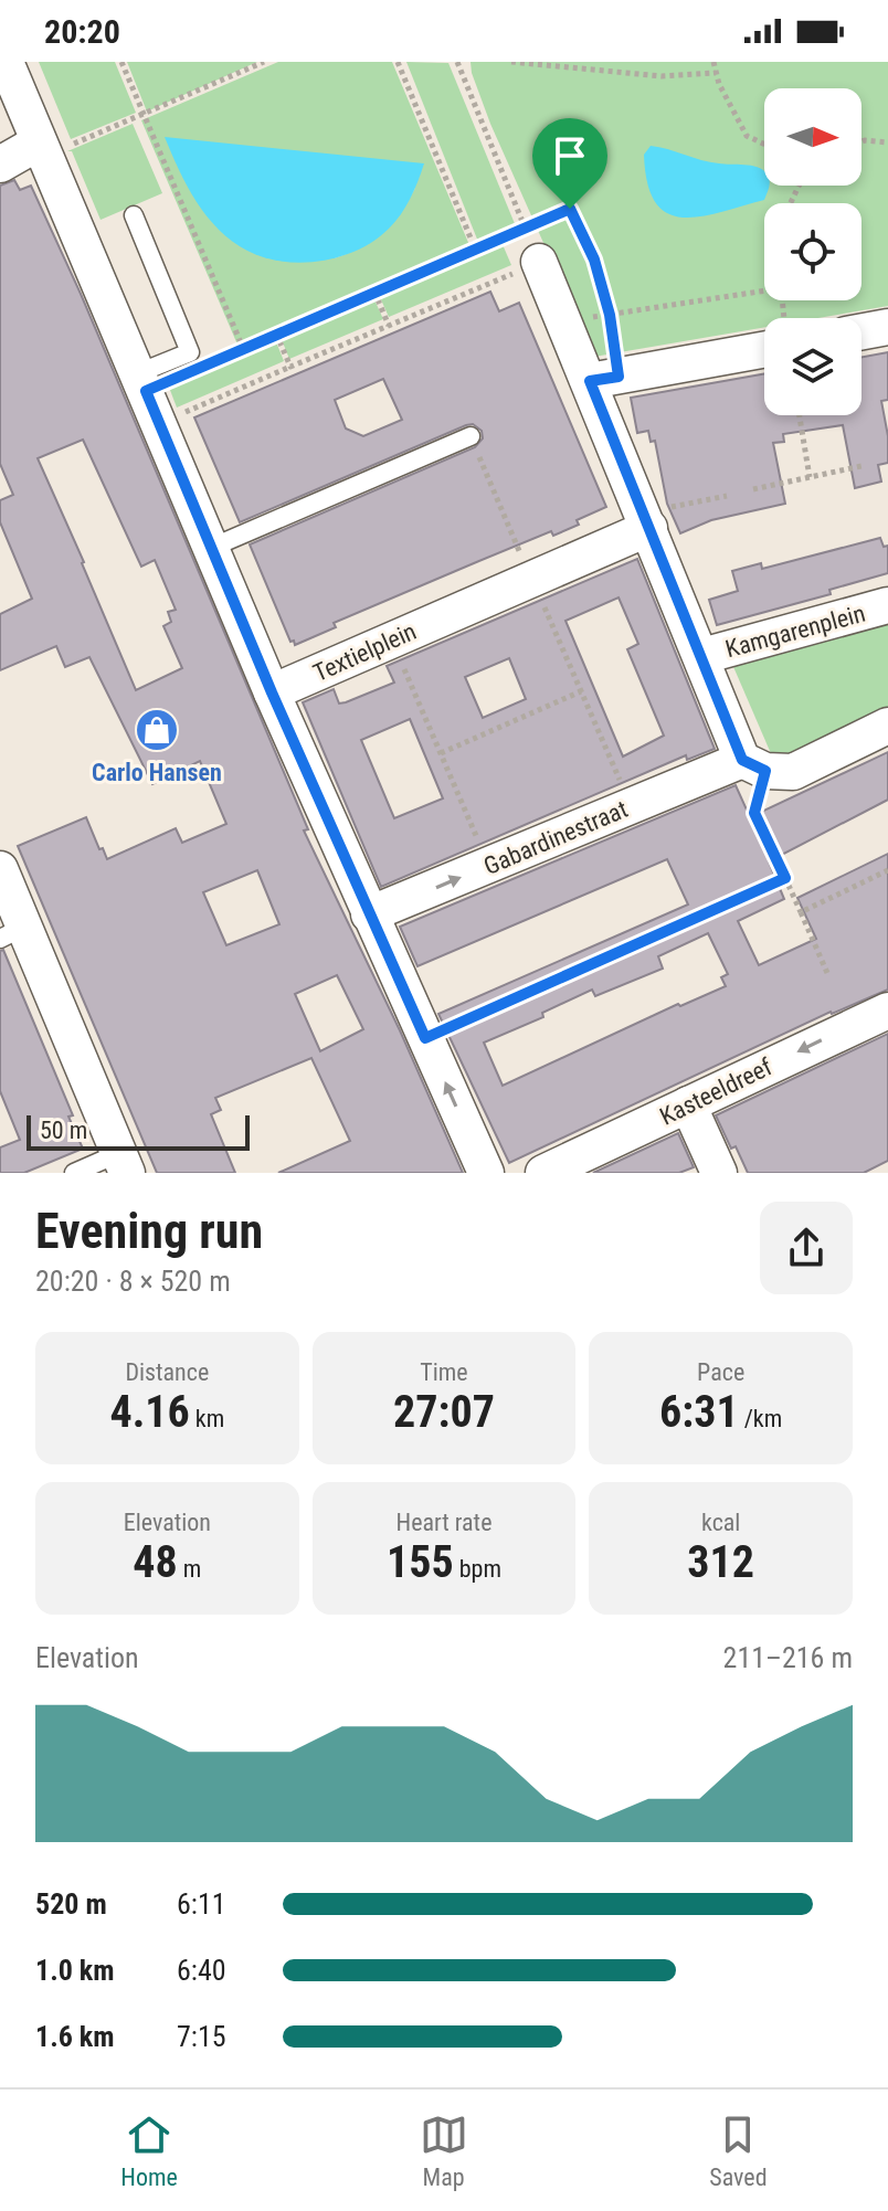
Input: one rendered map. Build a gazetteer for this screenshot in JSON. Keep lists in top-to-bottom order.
{
  "streets": {
    "street": [
      "Kamgarenplein",
      "Textielplein",
      "Gabardinestraat",
      "Kasteeldreef"
    ]
  },
  "crossings": [
    ["Kamgarenplein", "Textielplein"],
    ["Kamgarenplein", "Gabardinestraat"]
  ],
  "one_way": ["Kasteeldreef"],
  "places": {
    "shop": ["Carlo Hansen"]
  },
  "scale_bar": "50 m",
  "north": "right",
  "page": {
    "status": "20:20",
    "scale": "50 m",
    "heading": ["Evening run", "20:20 · 8 × 520 m"],
    "stats": [
      ["Distance", "4.16 km"],
      ["Time", "27:07"],
      ["Pace", "6:31 /km"],
      ["Elevation", "48 m"],
      ["Heart rate", "155 bpm"],
      ["kcal", "312"]
    ],
    "chart": ["Elevation", "211–216 m"],
    "list": [
      {
        "name": "520 m",
        "note": "6:11"
      },
      {
        "name": "1.0 km",
        "note": "6:40"
      },
      {
        "name": "1.6 km",
        "note": "7:15"
      }
    ],
    "tabs": ["Home", "Map", "Saved"]
  }
}
